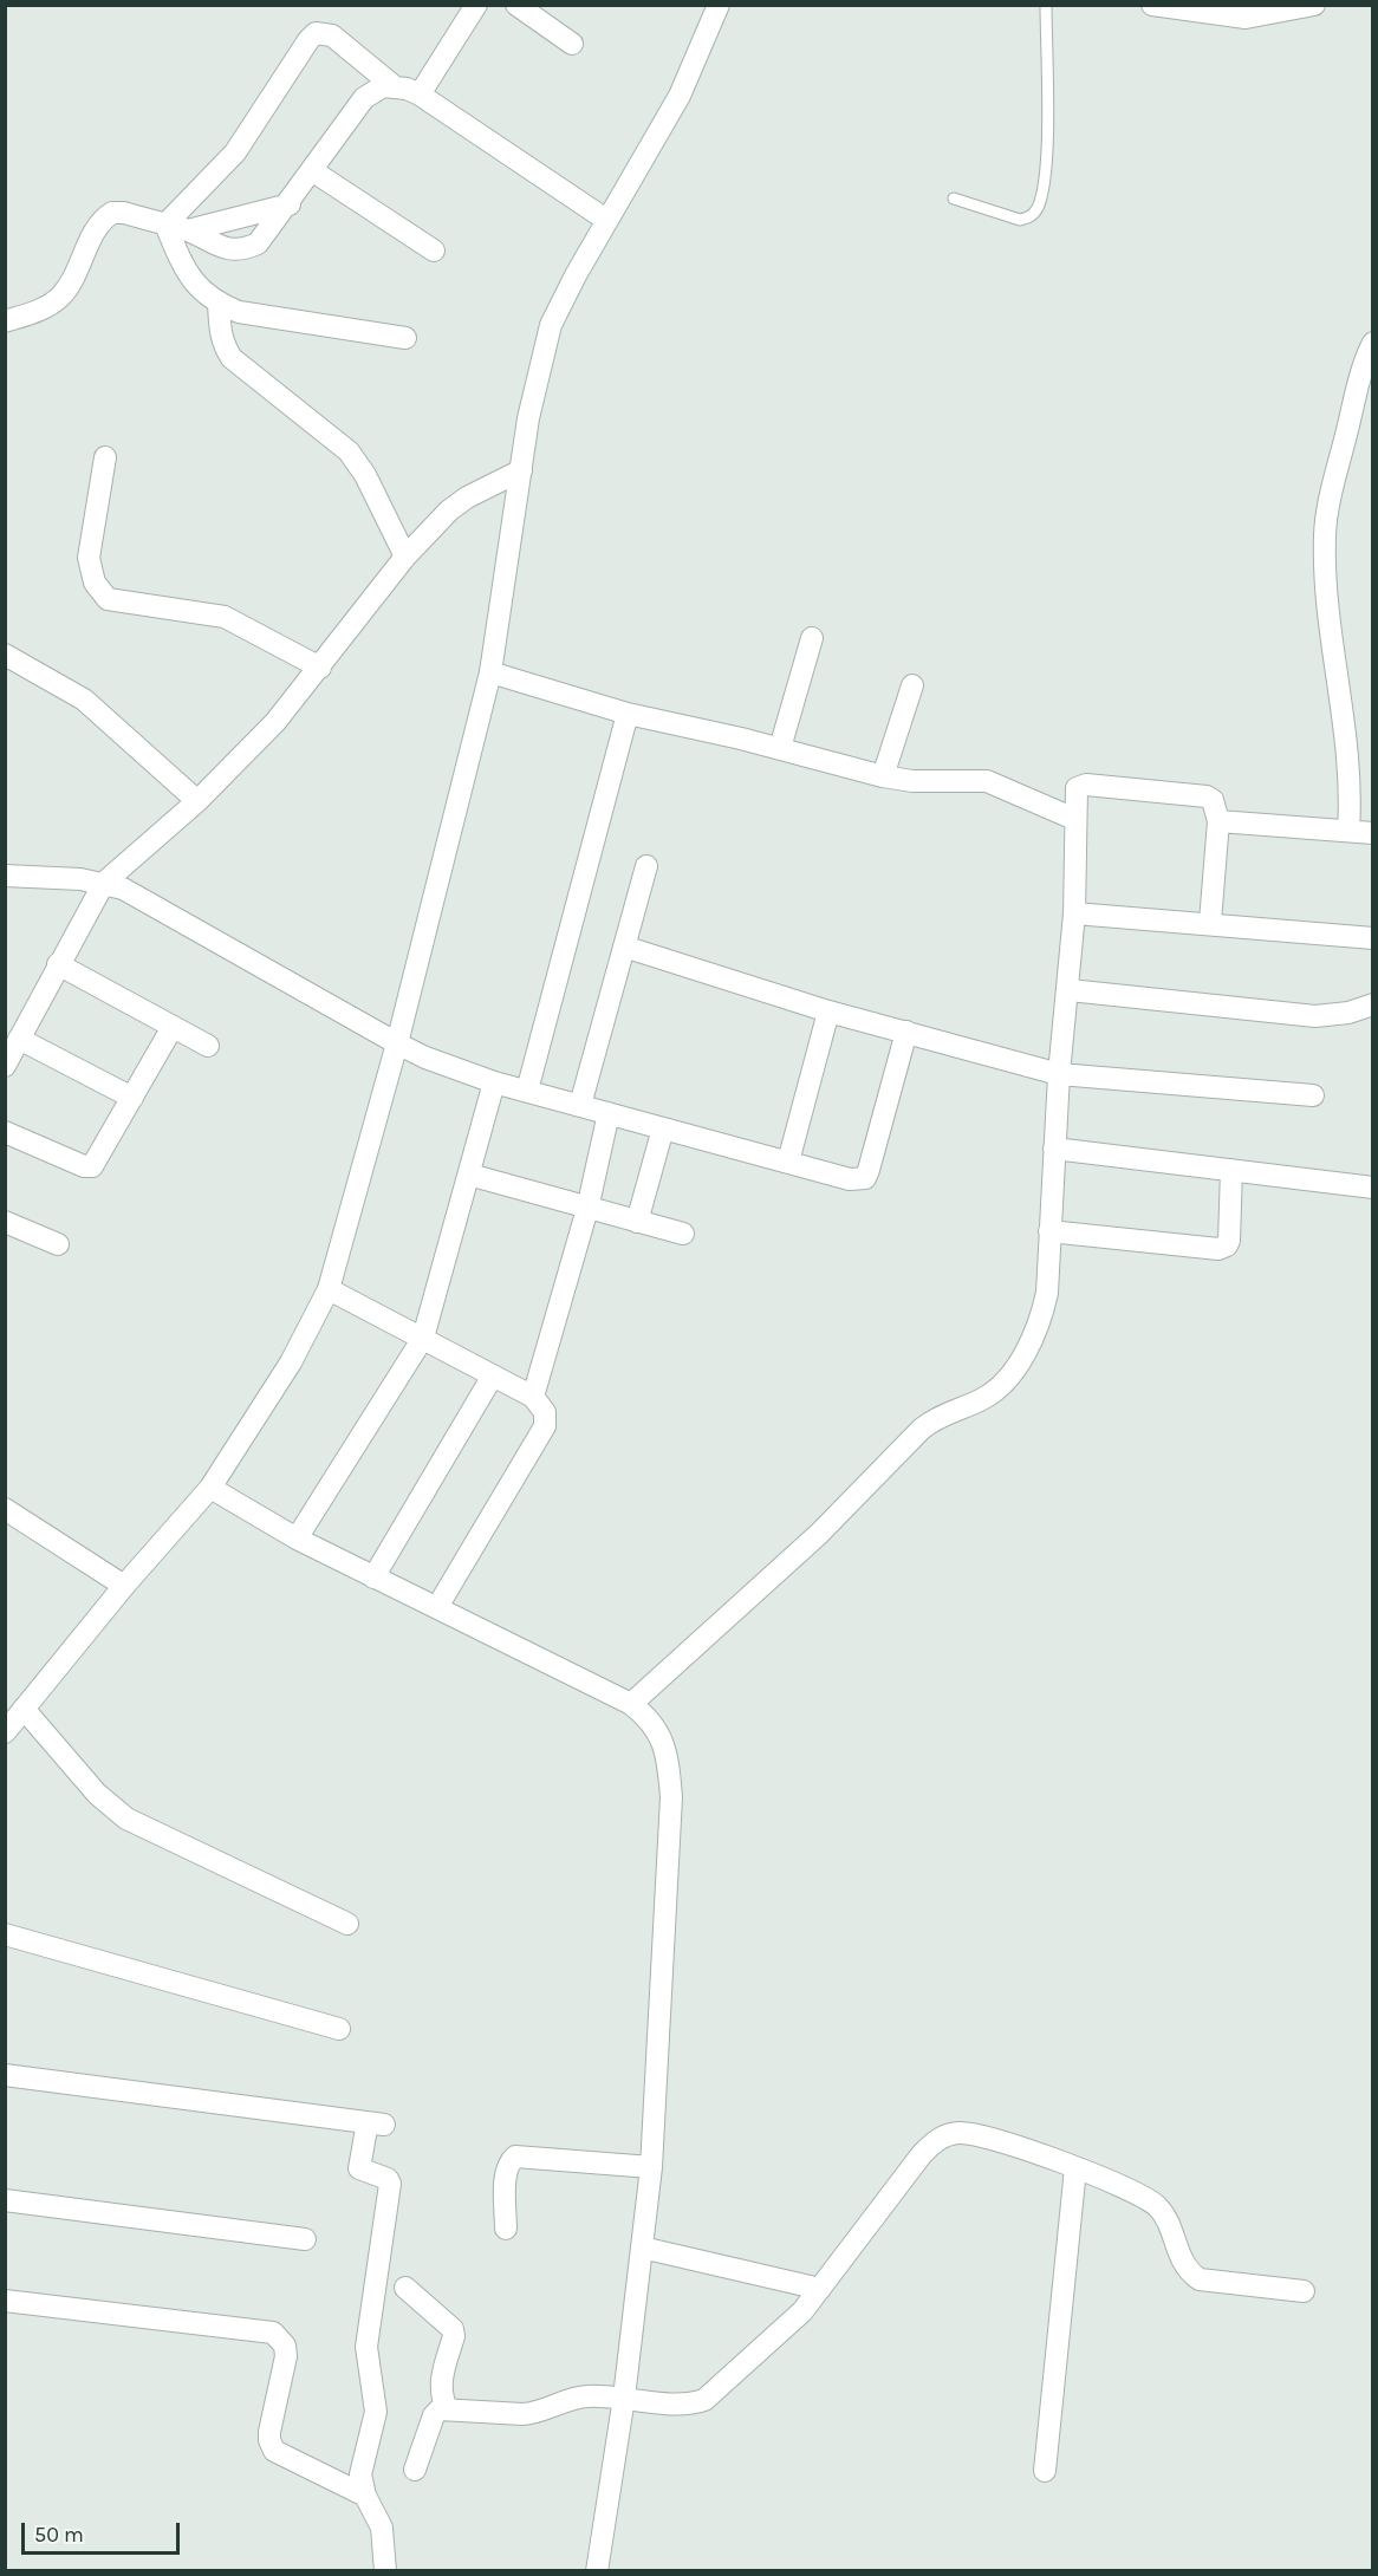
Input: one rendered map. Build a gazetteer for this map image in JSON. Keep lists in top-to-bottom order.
{
  "scale_bar": "50 m"
}
